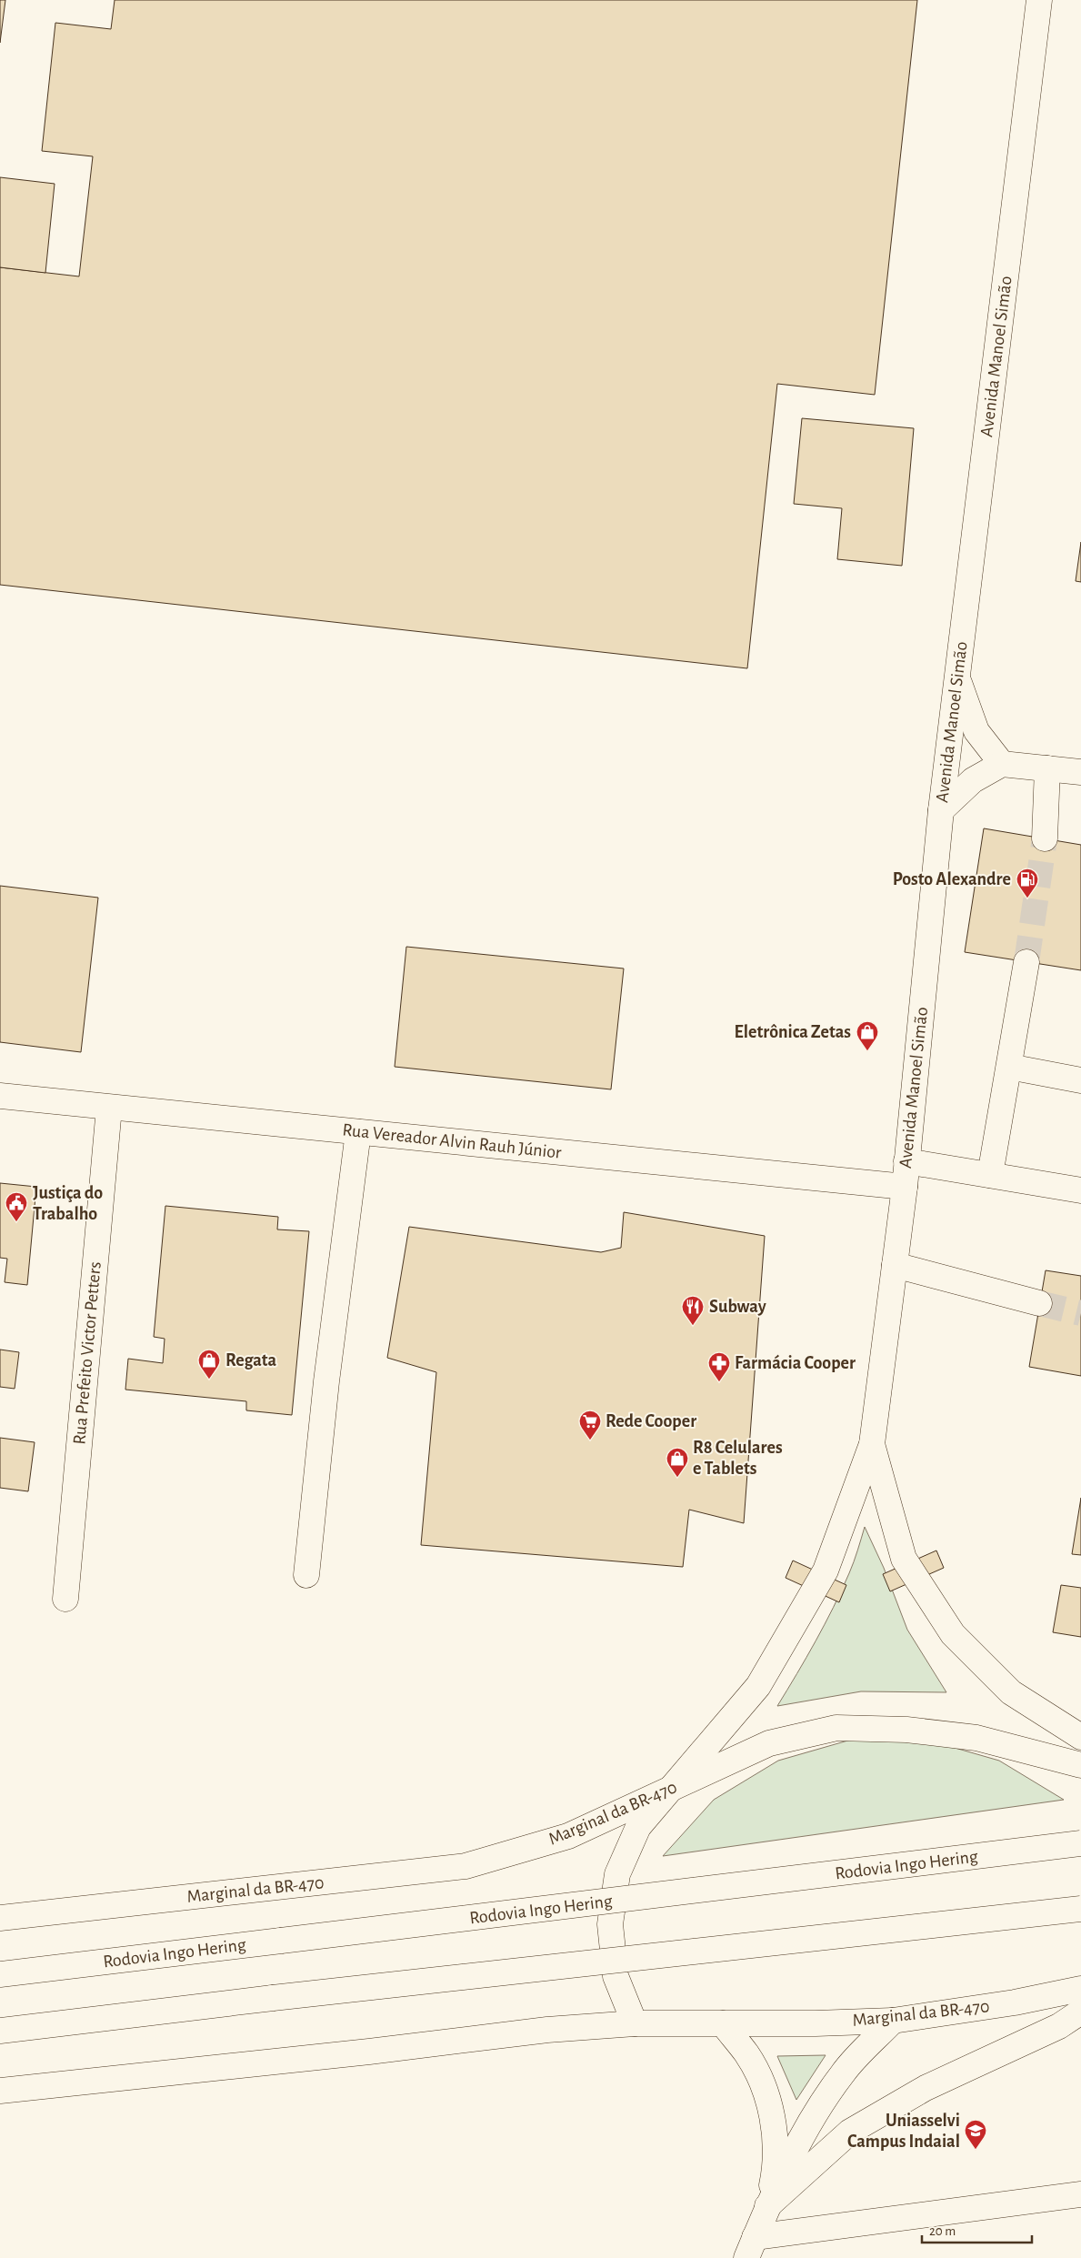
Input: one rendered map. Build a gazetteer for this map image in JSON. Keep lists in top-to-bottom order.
{
  "streets": {
    "main road": [
      "Avenida Manoel Simão",
      "Rua Vereador Alvin Rauh Júnior",
      "Rua Prefeito Victor Petters",
      "Marginal da BR-470",
      "Rodovia Ingo Hering"
    ]
  },
  "crossings": [
    ["Avenida Manoel Simão", "Rua Vereador Alvin Rauh Júnior"],
    ["Avenida Manoel Simão", "Marginal da BR-470"],
    ["Rua Vereador Alvin Rauh Júnior", "Rua Prefeito Victor Petters"]
  ],
  "places": {
    "fuel station": ["Posto Alexandre"],
    "shop": ["Eletrônica Zetas", "Regata", "R8 Celulares e Tablets"],
    "public building": ["Justiça do Trabalho"],
    "restaurant": ["Subway"],
    "pharmacy": ["Farmácia Cooper"],
    "supermarket": ["Rede Cooper"],
    "school or university": ["Uniasselvi Campus Indaial"]
  },
  "scale_bar": "20 m"
}
